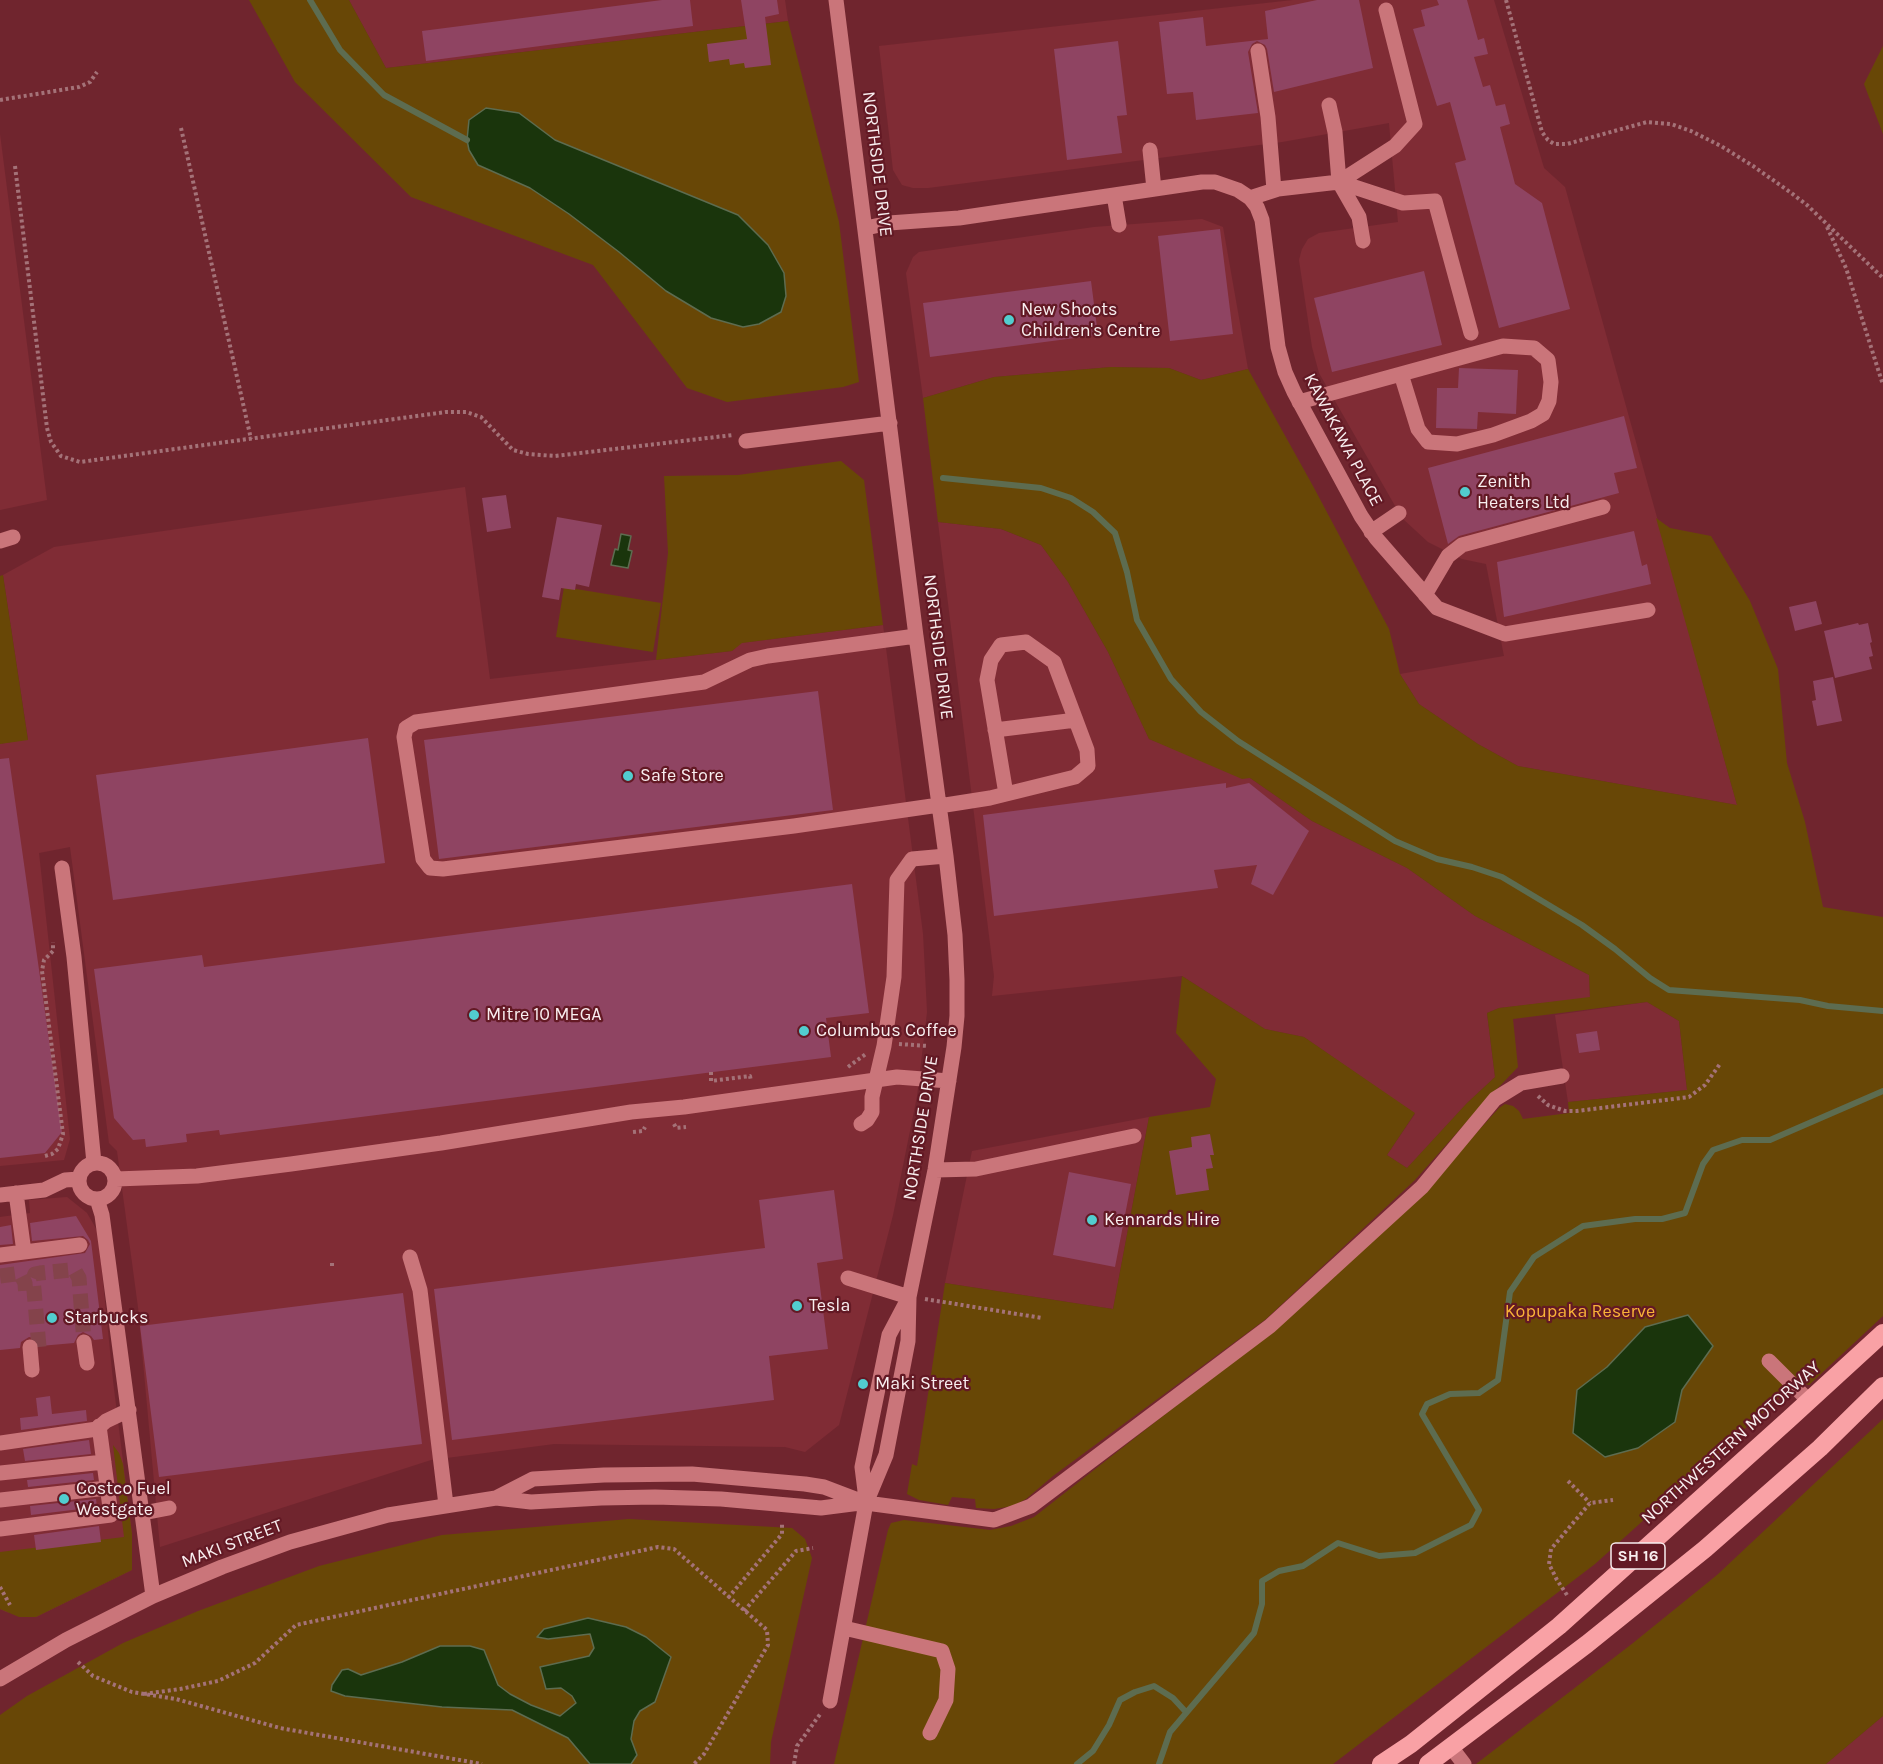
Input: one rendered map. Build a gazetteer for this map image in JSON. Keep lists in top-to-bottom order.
{
  "streets": {
    "highway": ["NORTHWESTERN MOTORWAY", "SH 16"],
    "street": ["NORTHSIDE DRIVE", "KAWAKAWA PLACE", "MAKI STREET"]
  },
  "crossings": [
    ["NORTHSIDE DRIVE", "MAKI STREET"]
  ],
  "parks": ["Kopupaka Reserve"],
  "places": [
    "New Shoots Children's Centre",
    "Zenith Heaters Ltd",
    "Safe Store",
    "Mitre 10 MEGA",
    "Columbus Coffee",
    "Kennards Hire",
    "Tesla",
    "Starbucks",
    "Maki Street",
    "Costco Fuel Westgate"
  ]
}
